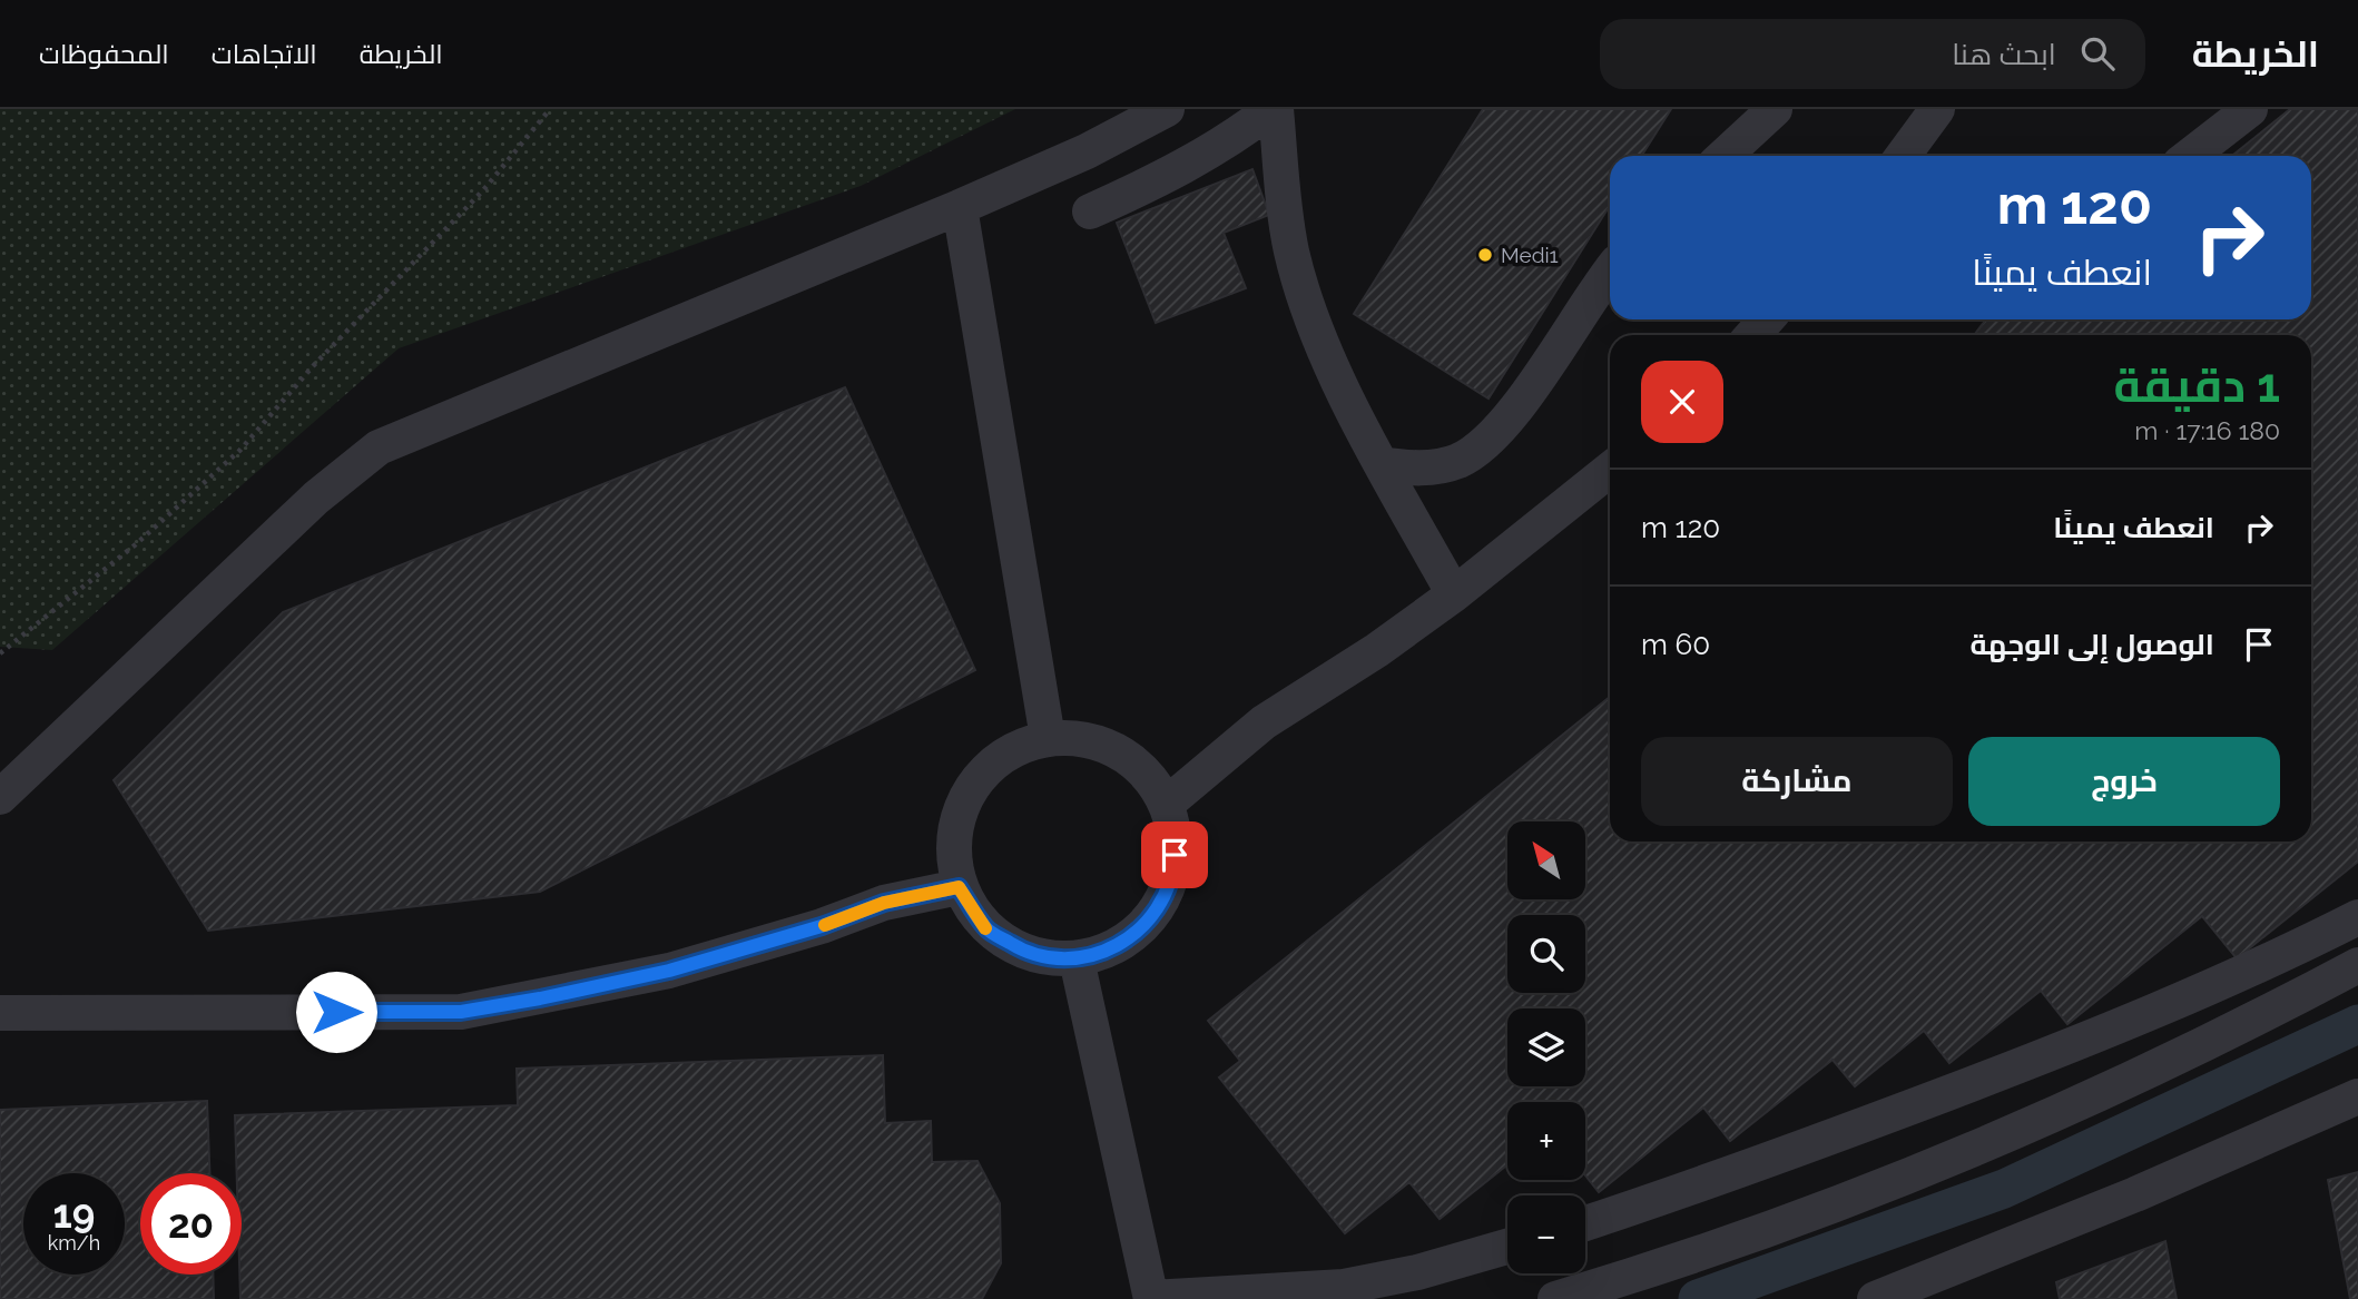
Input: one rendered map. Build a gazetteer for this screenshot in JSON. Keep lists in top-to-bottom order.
{
  "places": ["Medi1"],
  "north": "top left",
  "page": {
    "header": "الخريطة",
    "search": "ابحث هنا",
    "nav": ["الخريطة", "الاتجاهات", "المحفوظات"],
    "turn": ["120 m", "انعطف يمينًا"],
    "heading": ["1 دقيقة", "180 m · 17:16"],
    "list": [
      {
        "name": "انعطف يمينًا",
        "value": "120 m"
      },
      {
        "name": "الوصول إلى الوجهة",
        "value": "60 m"
      }
    ],
    "buttons": ["خروج", "مشاركة"],
    "map_buttons": ["+", "−"],
    "speed": "19 km/h",
    "limit": "20"
  }
}
